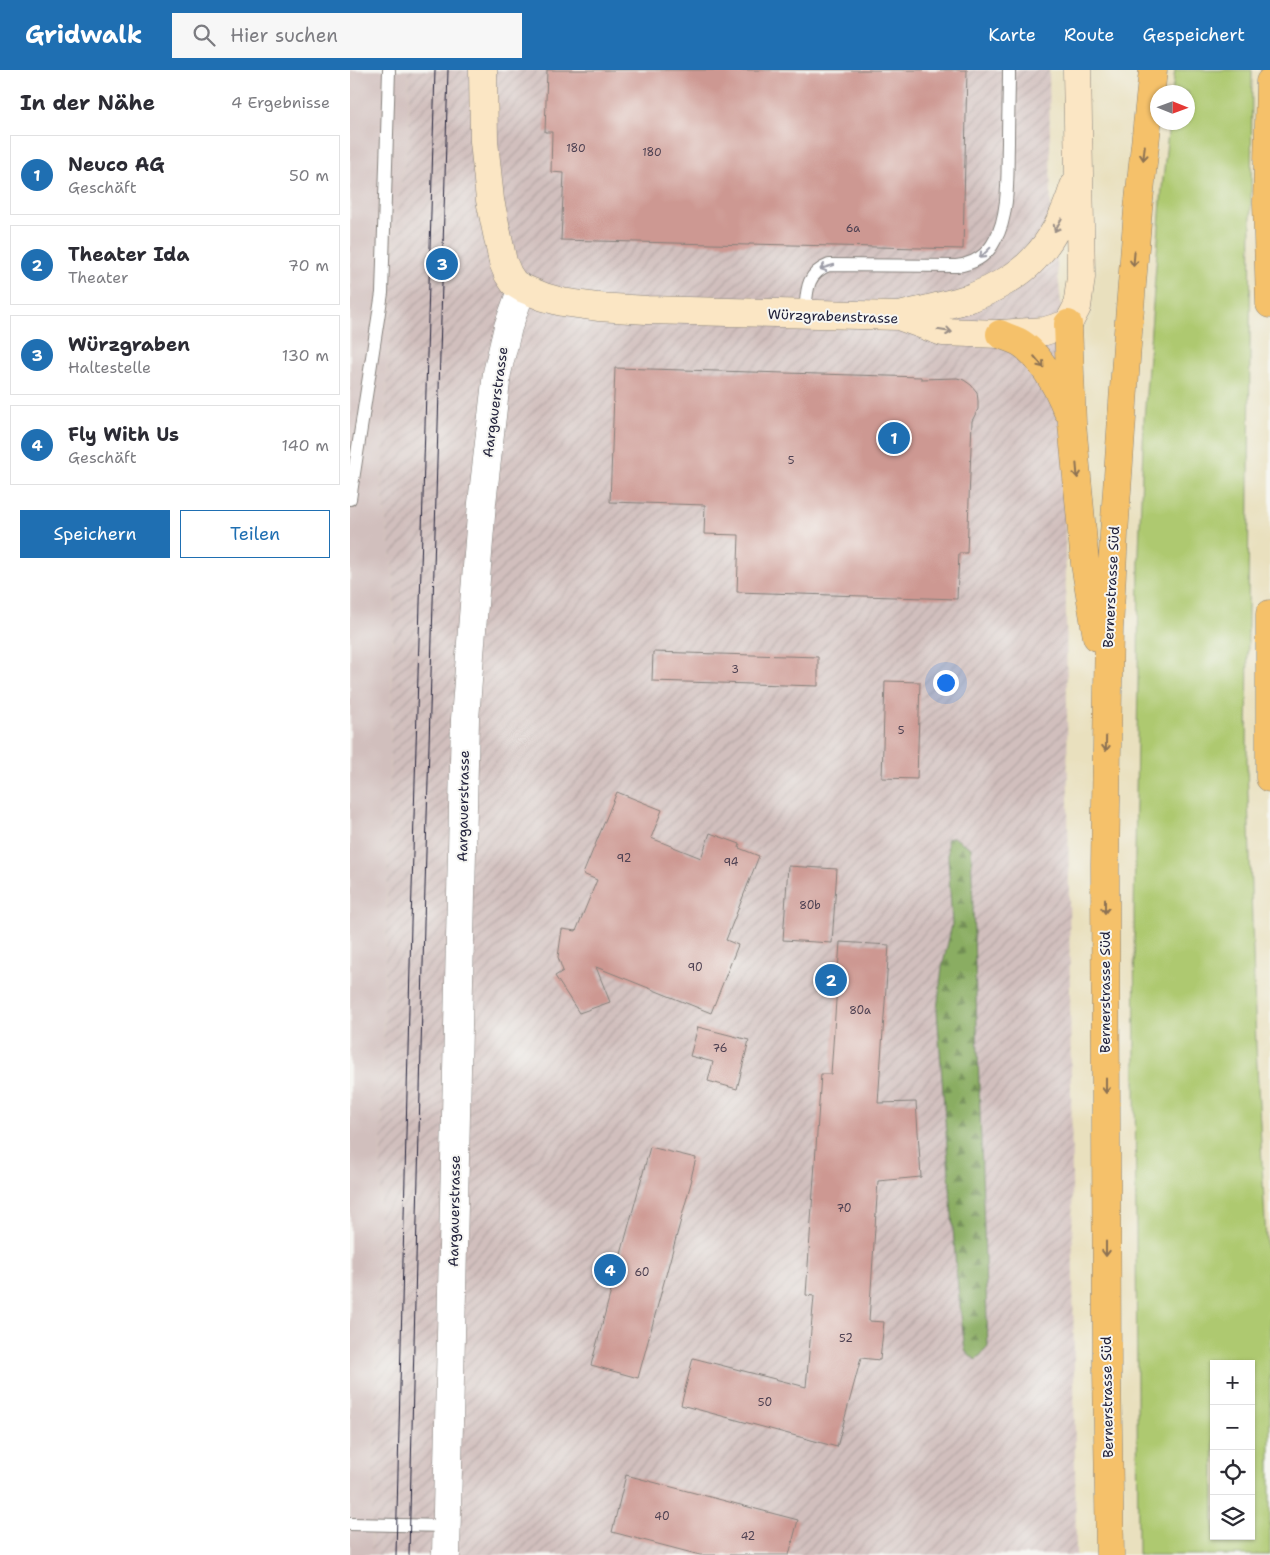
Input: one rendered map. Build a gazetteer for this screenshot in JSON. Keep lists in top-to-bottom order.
{
  "streets": {
    "main road": ["Würzgrabenstrasse", "Bernerstrasse Süd"],
    "street": ["Aargauerstrasse"]
  },
  "crossings": [
    ["Würzgrabenstrasse", "Aargauerstrasse"]
  ],
  "house_numbers": [
    "180",
    "180",
    "6a",
    "5",
    "3",
    "5",
    "92",
    "94",
    "80b",
    "90",
    "80a",
    "76",
    "70",
    "60",
    "52",
    "50",
    "40",
    "42"
  ],
  "north": "right",
  "page": {
    "header": "Gridwalk",
    "search": "Hier suchen",
    "nav": ["Karte", "Route", "Gespeichert"],
    "heading": ["In der Nähe", "4 Ergebnisse"],
    "list": [
      {
        "mark": "1",
        "name": "Neuco AG",
        "note": "Geschäft",
        "value": "50 m"
      },
      {
        "mark": "2",
        "name": "Theater Ida",
        "note": "Theater",
        "value": "70 m"
      },
      {
        "mark": "3",
        "name": "Würzgraben",
        "note": "Haltestelle",
        "value": "130 m"
      },
      {
        "mark": "4",
        "name": "Fly With Us",
        "note": "Geschäft",
        "value": "140 m"
      }
    ],
    "pins": [
      "3",
      "1",
      "2",
      "4"
    ],
    "buttons": ["Speichern", "Teilen"],
    "map_buttons": ["+", "−"]
  }
}
